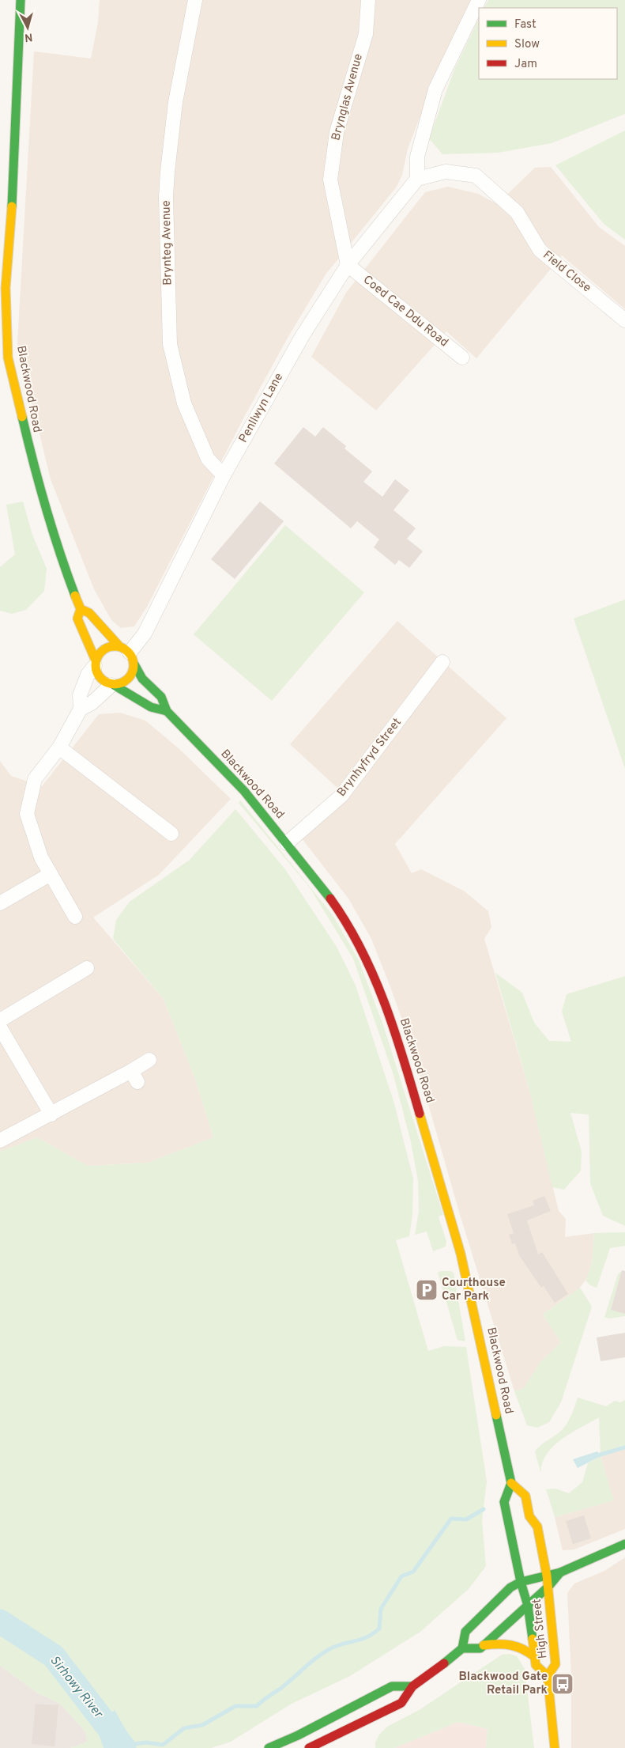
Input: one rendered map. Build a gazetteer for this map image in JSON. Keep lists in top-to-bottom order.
{
  "streets": {
    "main road": ["Blackwood Road", "High Street"],
    "street": [
      "Brynglas Avenue",
      "Brynteg Avenue",
      "Field Close",
      "Coed Cae Ddu Road",
      "Penllwyn Lane",
      "Brynhyfryd Street"
    ]
  },
  "crossings": [
    ["Brynglas Avenue", "Coed Cae Ddu Road"],
    ["Brynglas Avenue", "Penllwyn Lane"],
    ["Brynteg Avenue", "Penllwyn Lane"],
    ["Field Close", "Penllwyn Lane"],
    ["Coed Cae Ddu Road", "Penllwyn Lane"],
    ["Blackwood Road", "Penllwyn Lane"],
    ["Blackwood Road", "Brynhyfryd Street"]
  ],
  "water": ["Sirhowy River"],
  "places": {
    "parking": ["Courthouse Car Park"],
    "bus stop": ["Blackwood Gate Retail Park"]
  },
  "legend": ["Fast", "Slow", "Jam"],
  "north": "bottom"
}
